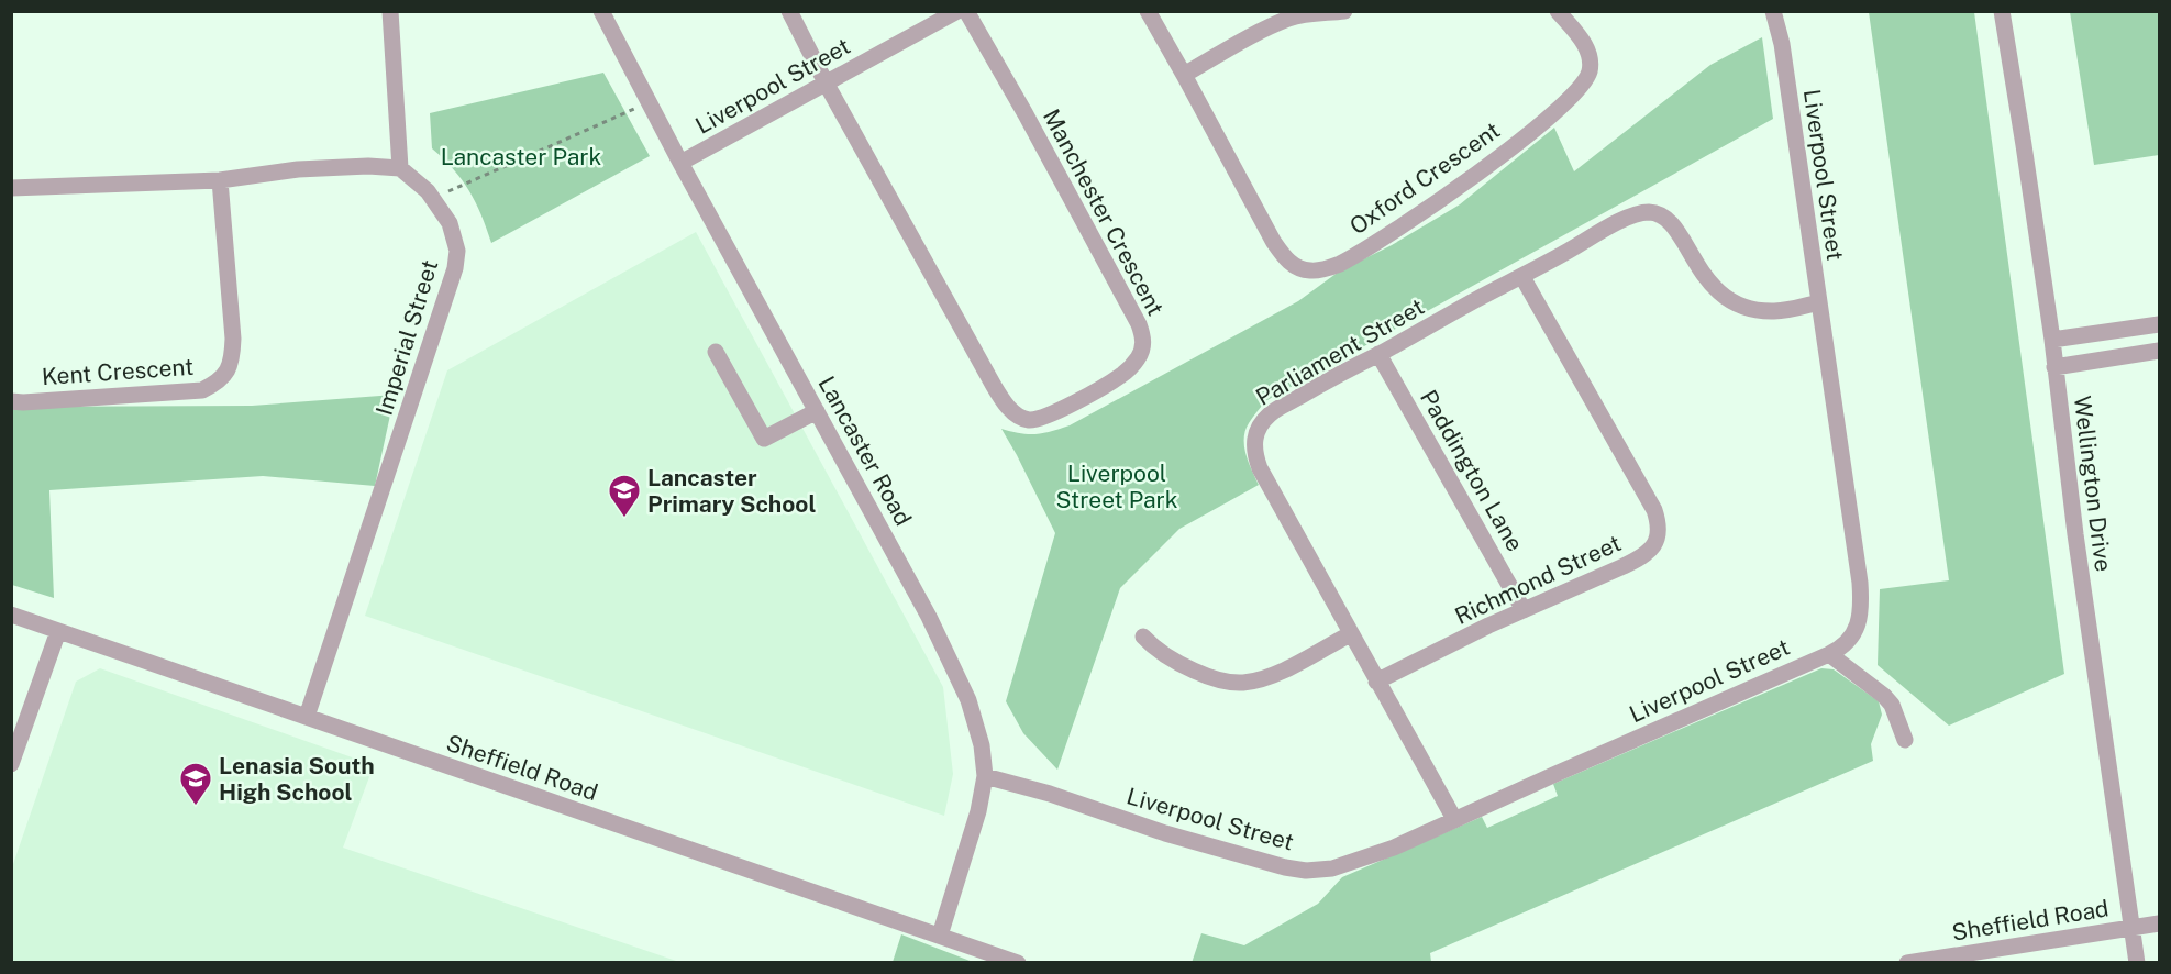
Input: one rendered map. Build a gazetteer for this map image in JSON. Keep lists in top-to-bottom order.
{
  "streets": {
    "street": [
      "Liverpool Street",
      "Oxford Crescent",
      "Manchester Crescent",
      "Imperial Street",
      "Parliament Street",
      "Kent Crescent",
      "Lancaster Road",
      "Paddington Lane",
      "Wellington Drive",
      "Richmond Street",
      "Sheffield Road"
    ]
  },
  "crossings": [
    ["Liverpool Street", "Manchester Crescent"],
    ["Liverpool Street", "Parliament Street"],
    ["Liverpool Street", "Lancaster Road"],
    ["Imperial Street", "Sheffield Road"],
    ["Parliament Street", "Paddington Lane"],
    ["Parliament Street", "Richmond Street"],
    ["Lancaster Road", "Sheffield Road"],
    ["Paddington Lane", "Richmond Street"],
    ["Wellington Drive", "Sheffield Road"]
  ],
  "parks": ["Lancaster Park", "Liverpool Street Park"],
  "places": {
    "school or university": ["Lancaster Primary School", "Lenasia South High School"]
  }
}
